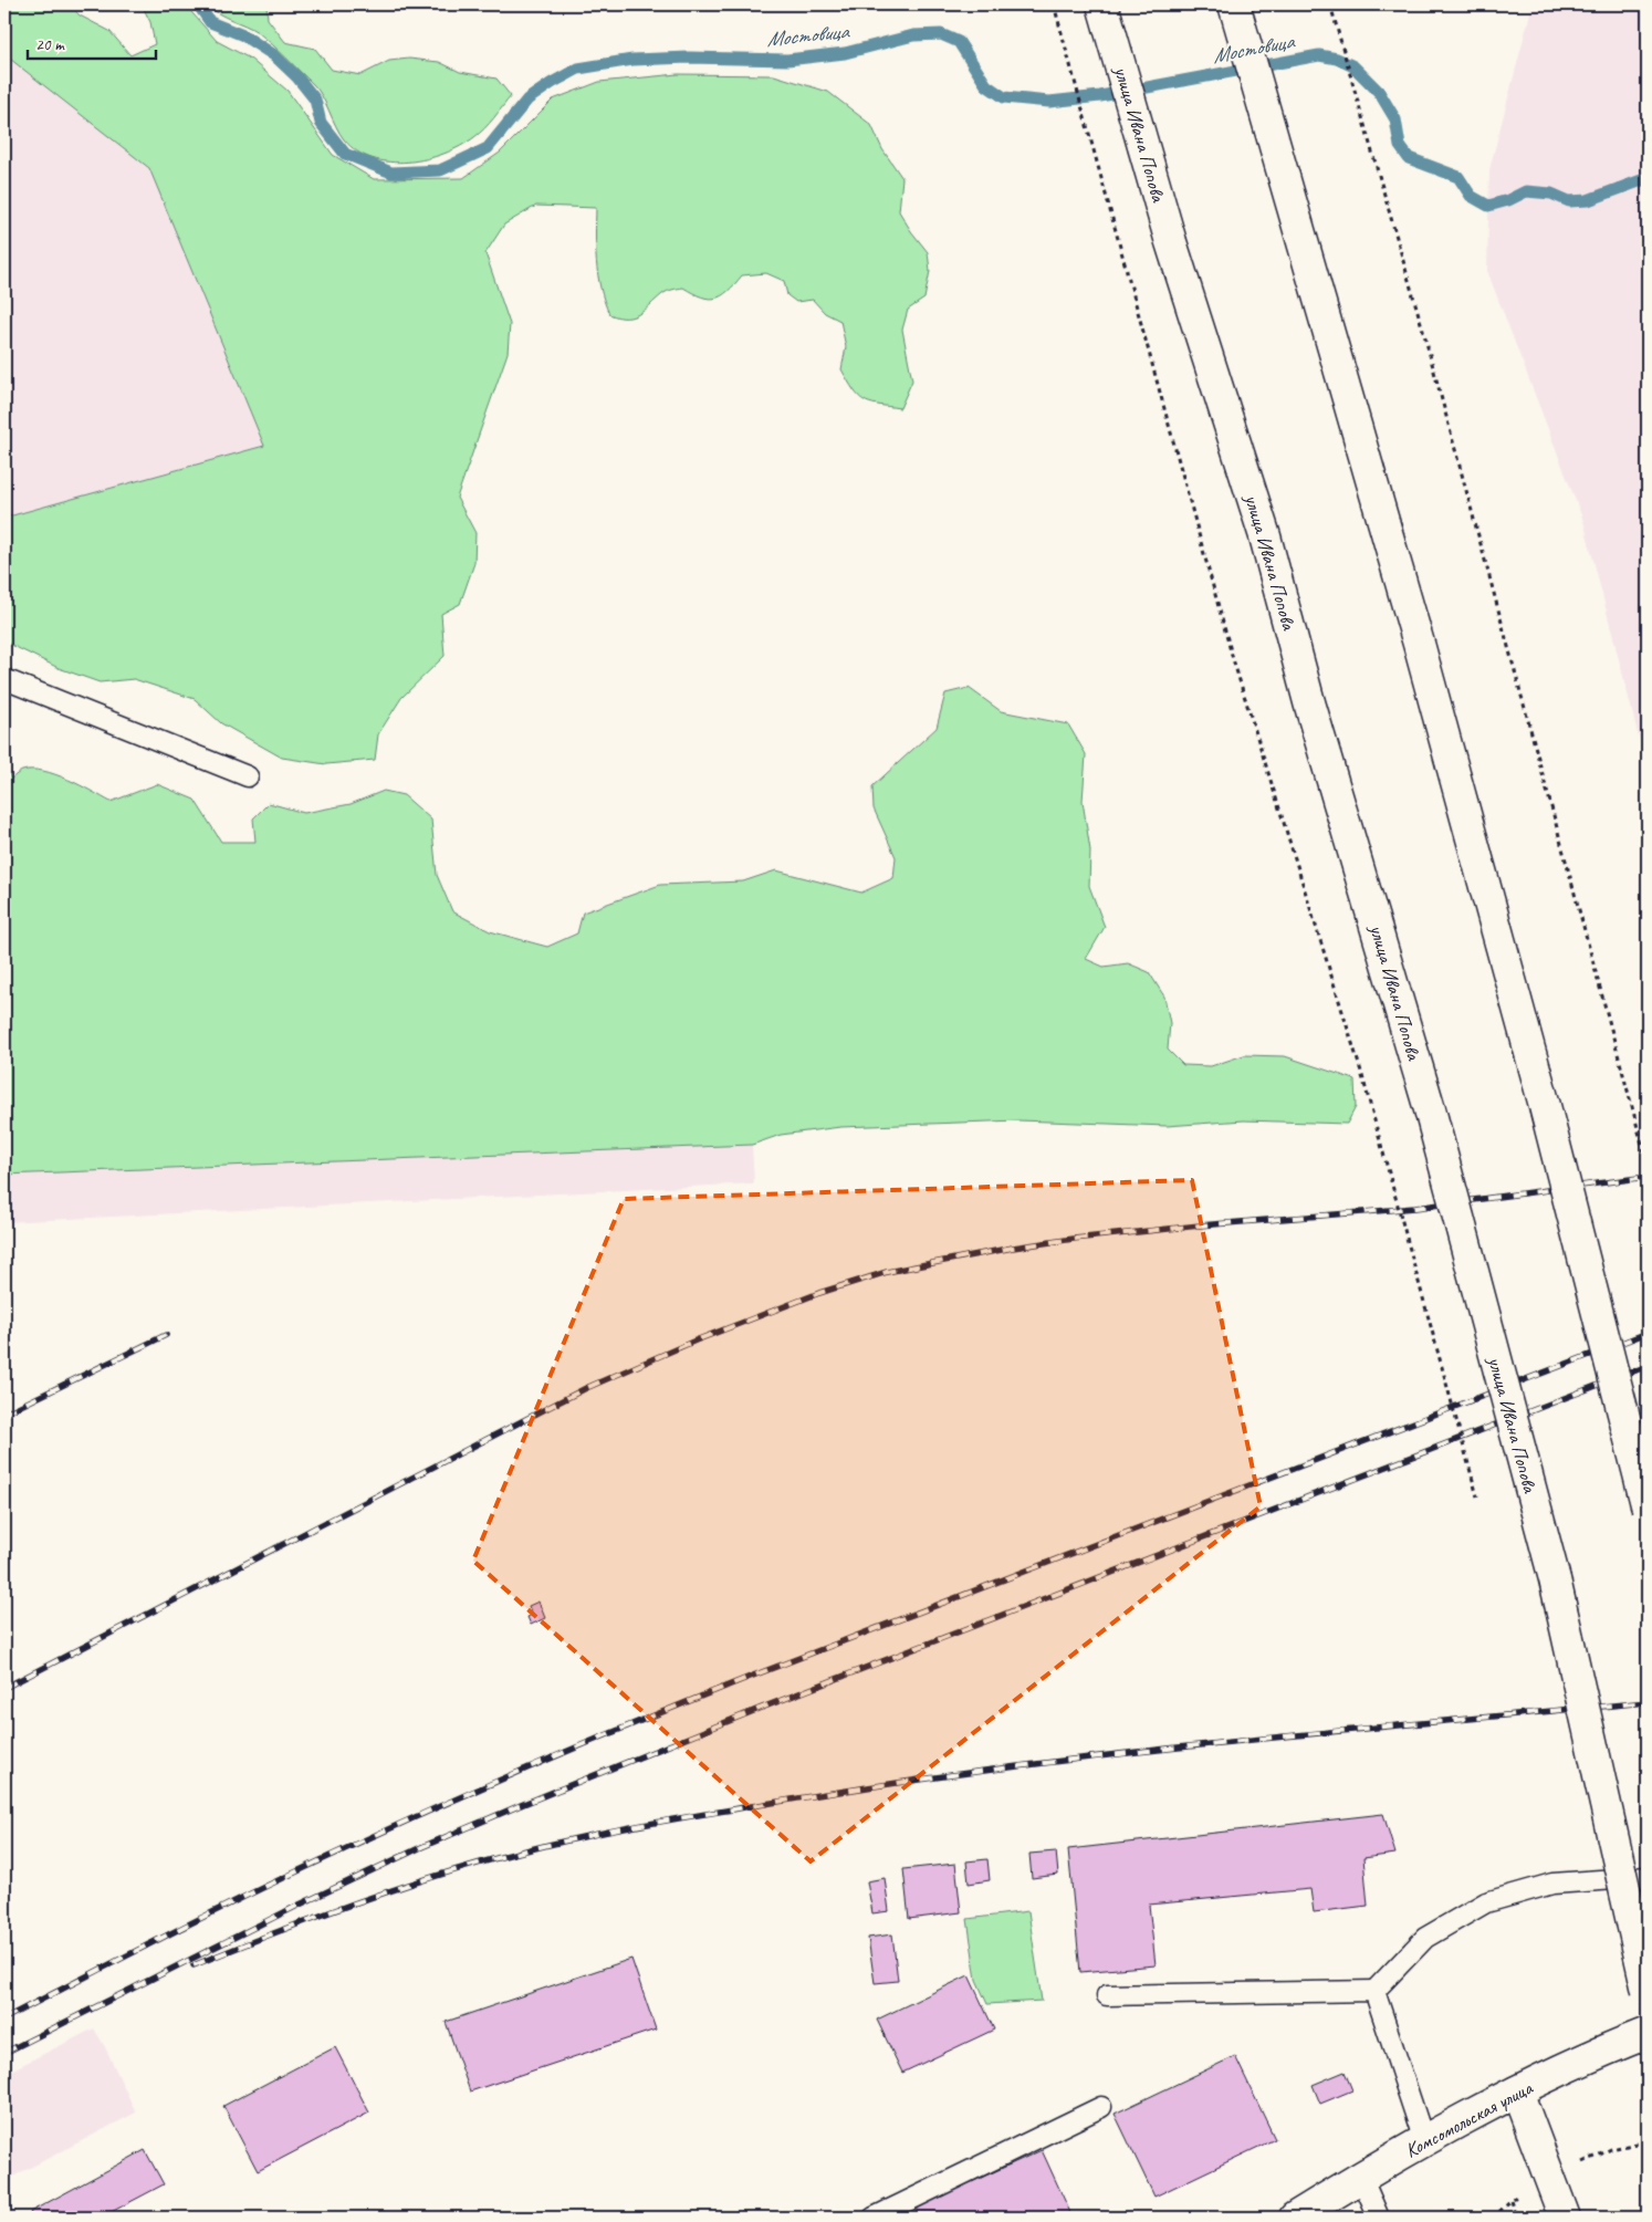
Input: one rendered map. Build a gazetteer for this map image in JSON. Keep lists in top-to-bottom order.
{
  "streets": {
    "main road": ["улица Ивана Попова", "Комсомольская улица"]
  },
  "water": ["Мостовица"],
  "scale_bar": "20 m"
}
